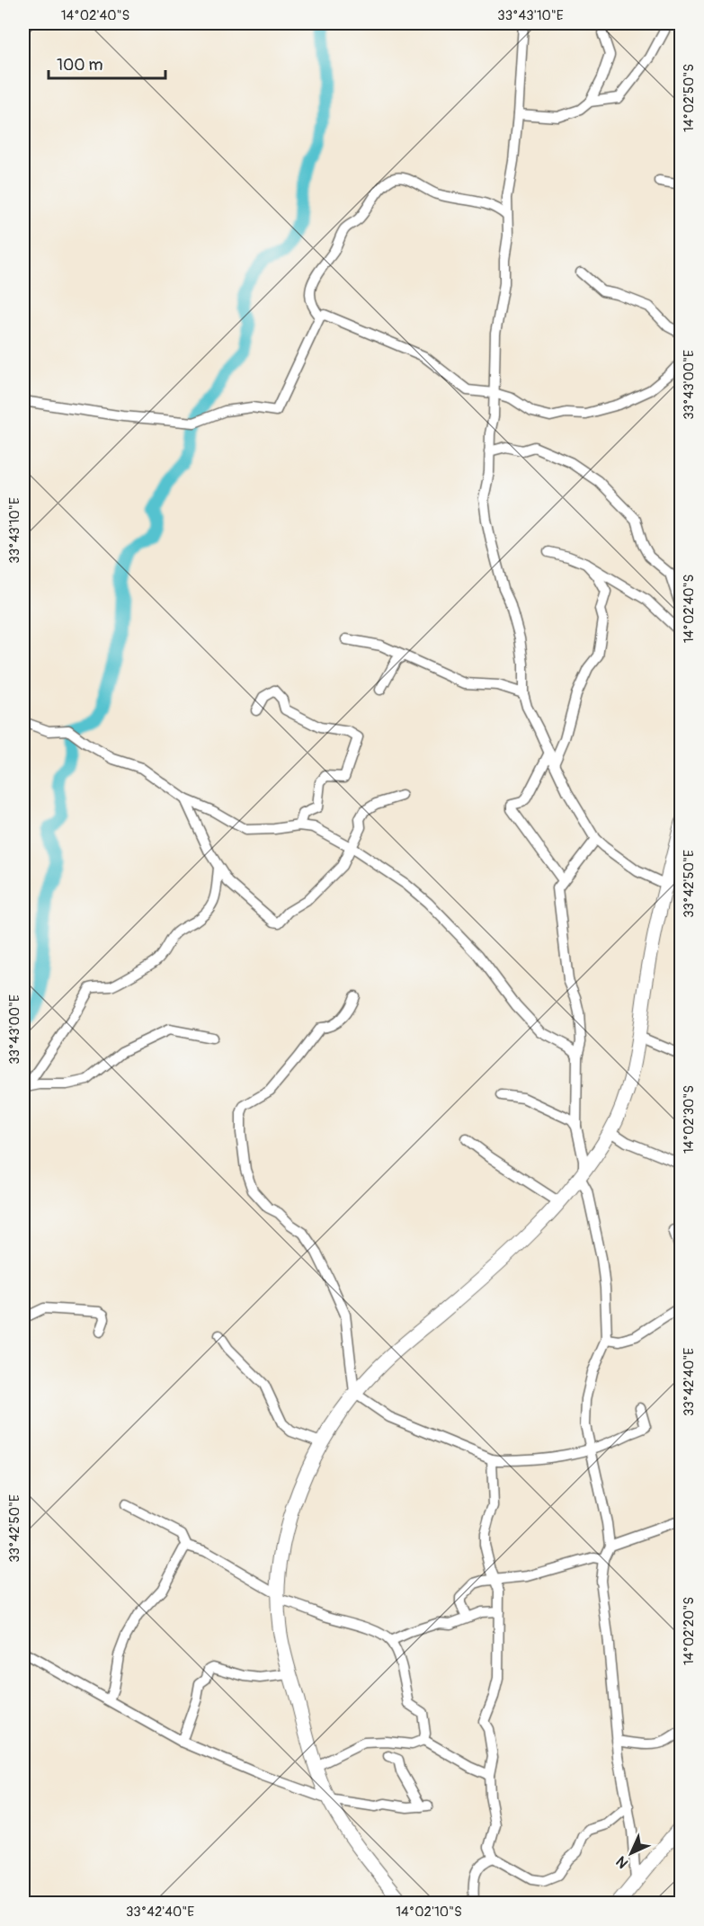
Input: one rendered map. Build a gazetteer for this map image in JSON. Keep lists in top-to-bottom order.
{
  "scale_bar": "100 m",
  "north": "bottom left",
  "coordinates": [
    "14°02'40\"S",
    "33°43'10\"E",
    "14°02'50\"S",
    "33°43'00\"E",
    "33°42'50\"E",
    "14°02'30\"S",
    "33°42'40\"E",
    "14°02'20\"S",
    "14°02'10\"S"
  ]
}
